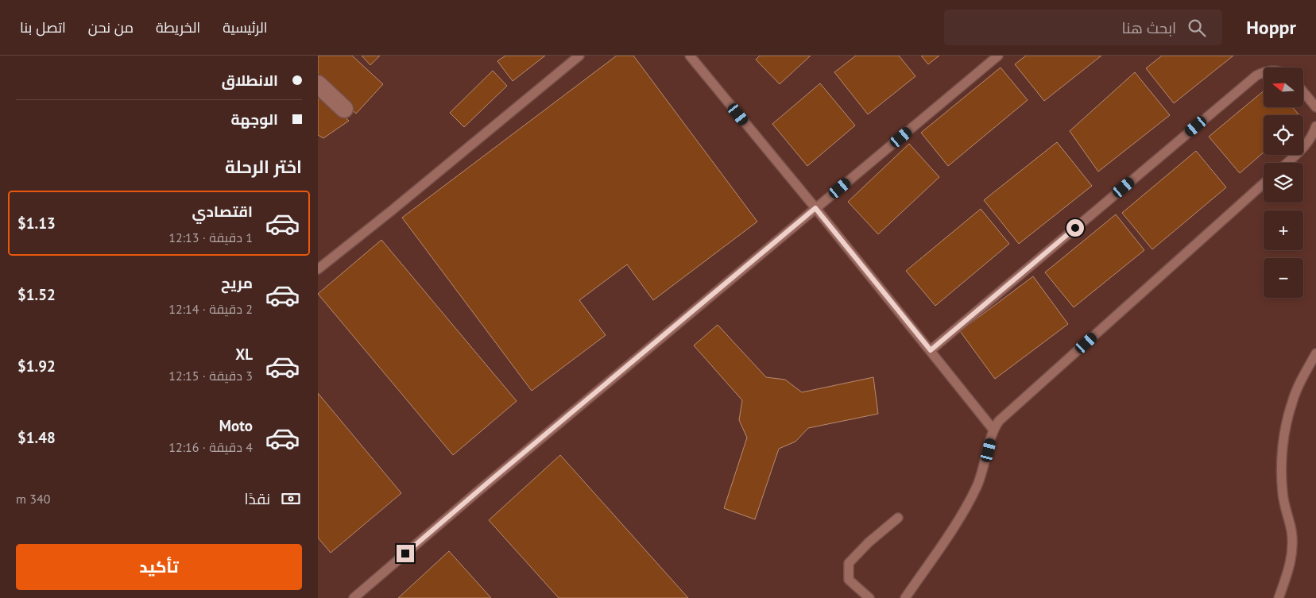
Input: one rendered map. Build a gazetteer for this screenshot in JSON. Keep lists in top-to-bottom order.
{
  "north": "left",
  "page": {
    "header": "Hoppr",
    "search": "ابحث هنا",
    "nav": [
      "الرئيسية",
      "الخريطة",
      "من نحن",
      "اتصل بنا"
    ],
    "banner": ["الانطلاق", "الوجهة"],
    "map_buttons": ["+", "−"],
    "heading": "اختر الرحلة",
    "list": [
      {
        "name": "اقتصادي",
        "note": "1 دقيقة · 12:13",
        "value": "$1.13"
      },
      {
        "name": "مريح",
        "note": "2 دقيقة · 12:14",
        "value": "$1.52"
      },
      {
        "name": "XL",
        "note": "3 دقيقة · 12:15",
        "value": "$1.92"
      },
      {
        "name": "Moto",
        "note": "4 دقيقة · 12:16",
        "value": "$1.48"
      }
    ],
    "pay": ["نقدًا", "340 m"],
    "buttons": "تأكيد"
  }
}
